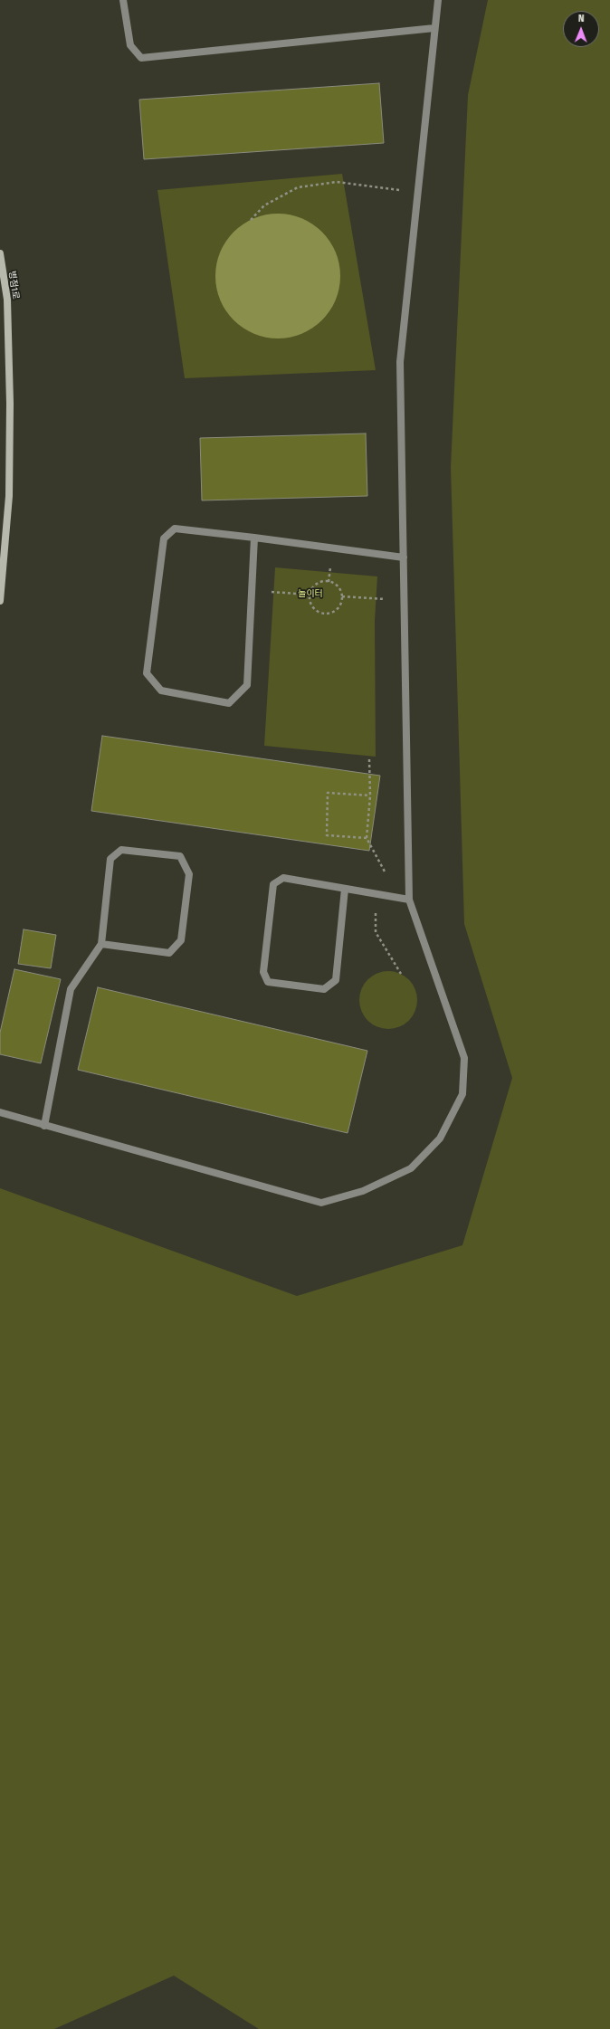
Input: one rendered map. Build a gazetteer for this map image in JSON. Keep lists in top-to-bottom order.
{
  "streets": {
    "street": ["병점1로"]
  },
  "parks": ["놀이터"],
  "north": "top"
}
